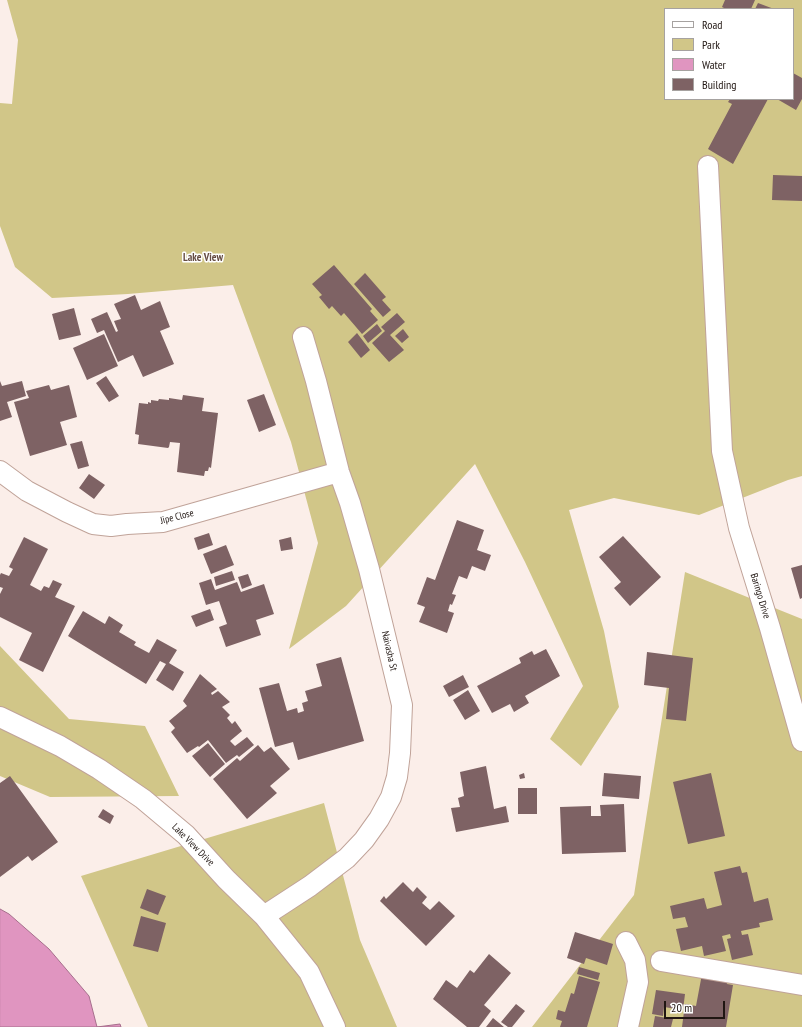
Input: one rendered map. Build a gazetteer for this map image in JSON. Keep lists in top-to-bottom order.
{
  "streets": {
    "street": [
      "Jipe Close",
      "Baringo Drive",
      "Naivasha St",
      "Lake View Drive"
    ]
  },
  "crossings": [
    ["Jipe Close", "Naivasha St"],
    ["Naivasha St", "Lake View Drive"]
  ],
  "districts": ["Lake View"],
  "legend": [
    "Road",
    "Park",
    "Water",
    "Building"
  ],
  "scale_bar": "20 m"
}
